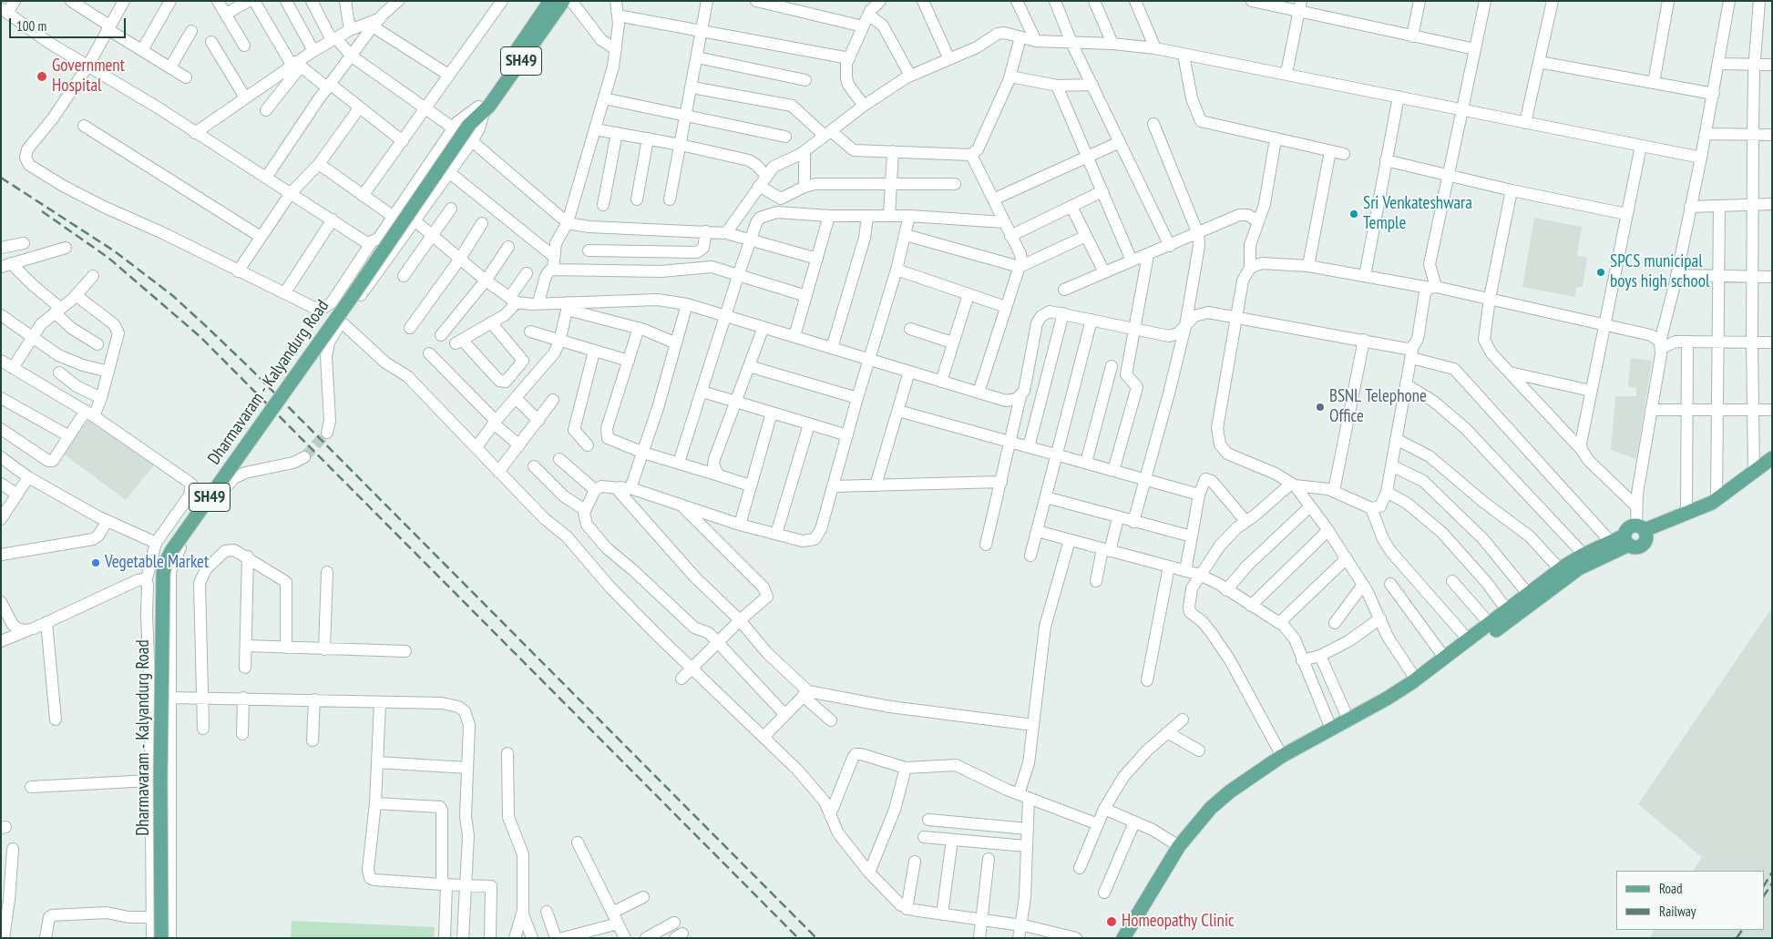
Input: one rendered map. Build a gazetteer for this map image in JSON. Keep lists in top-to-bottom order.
{
  "streets": {
    "main road": ["SH49", "Dharmavaram - Kalyandurg Road"]
  },
  "places": [
    "Government Hospital",
    "Sri Venkateshwara Temple",
    "SPCS municipal boys high school",
    "BSNL Telephone Office",
    "Vegetable Market",
    "Homeopathy Clinic"
  ],
  "legend": ["Road", "Railway"],
  "scale_bar": "100 m"
}
